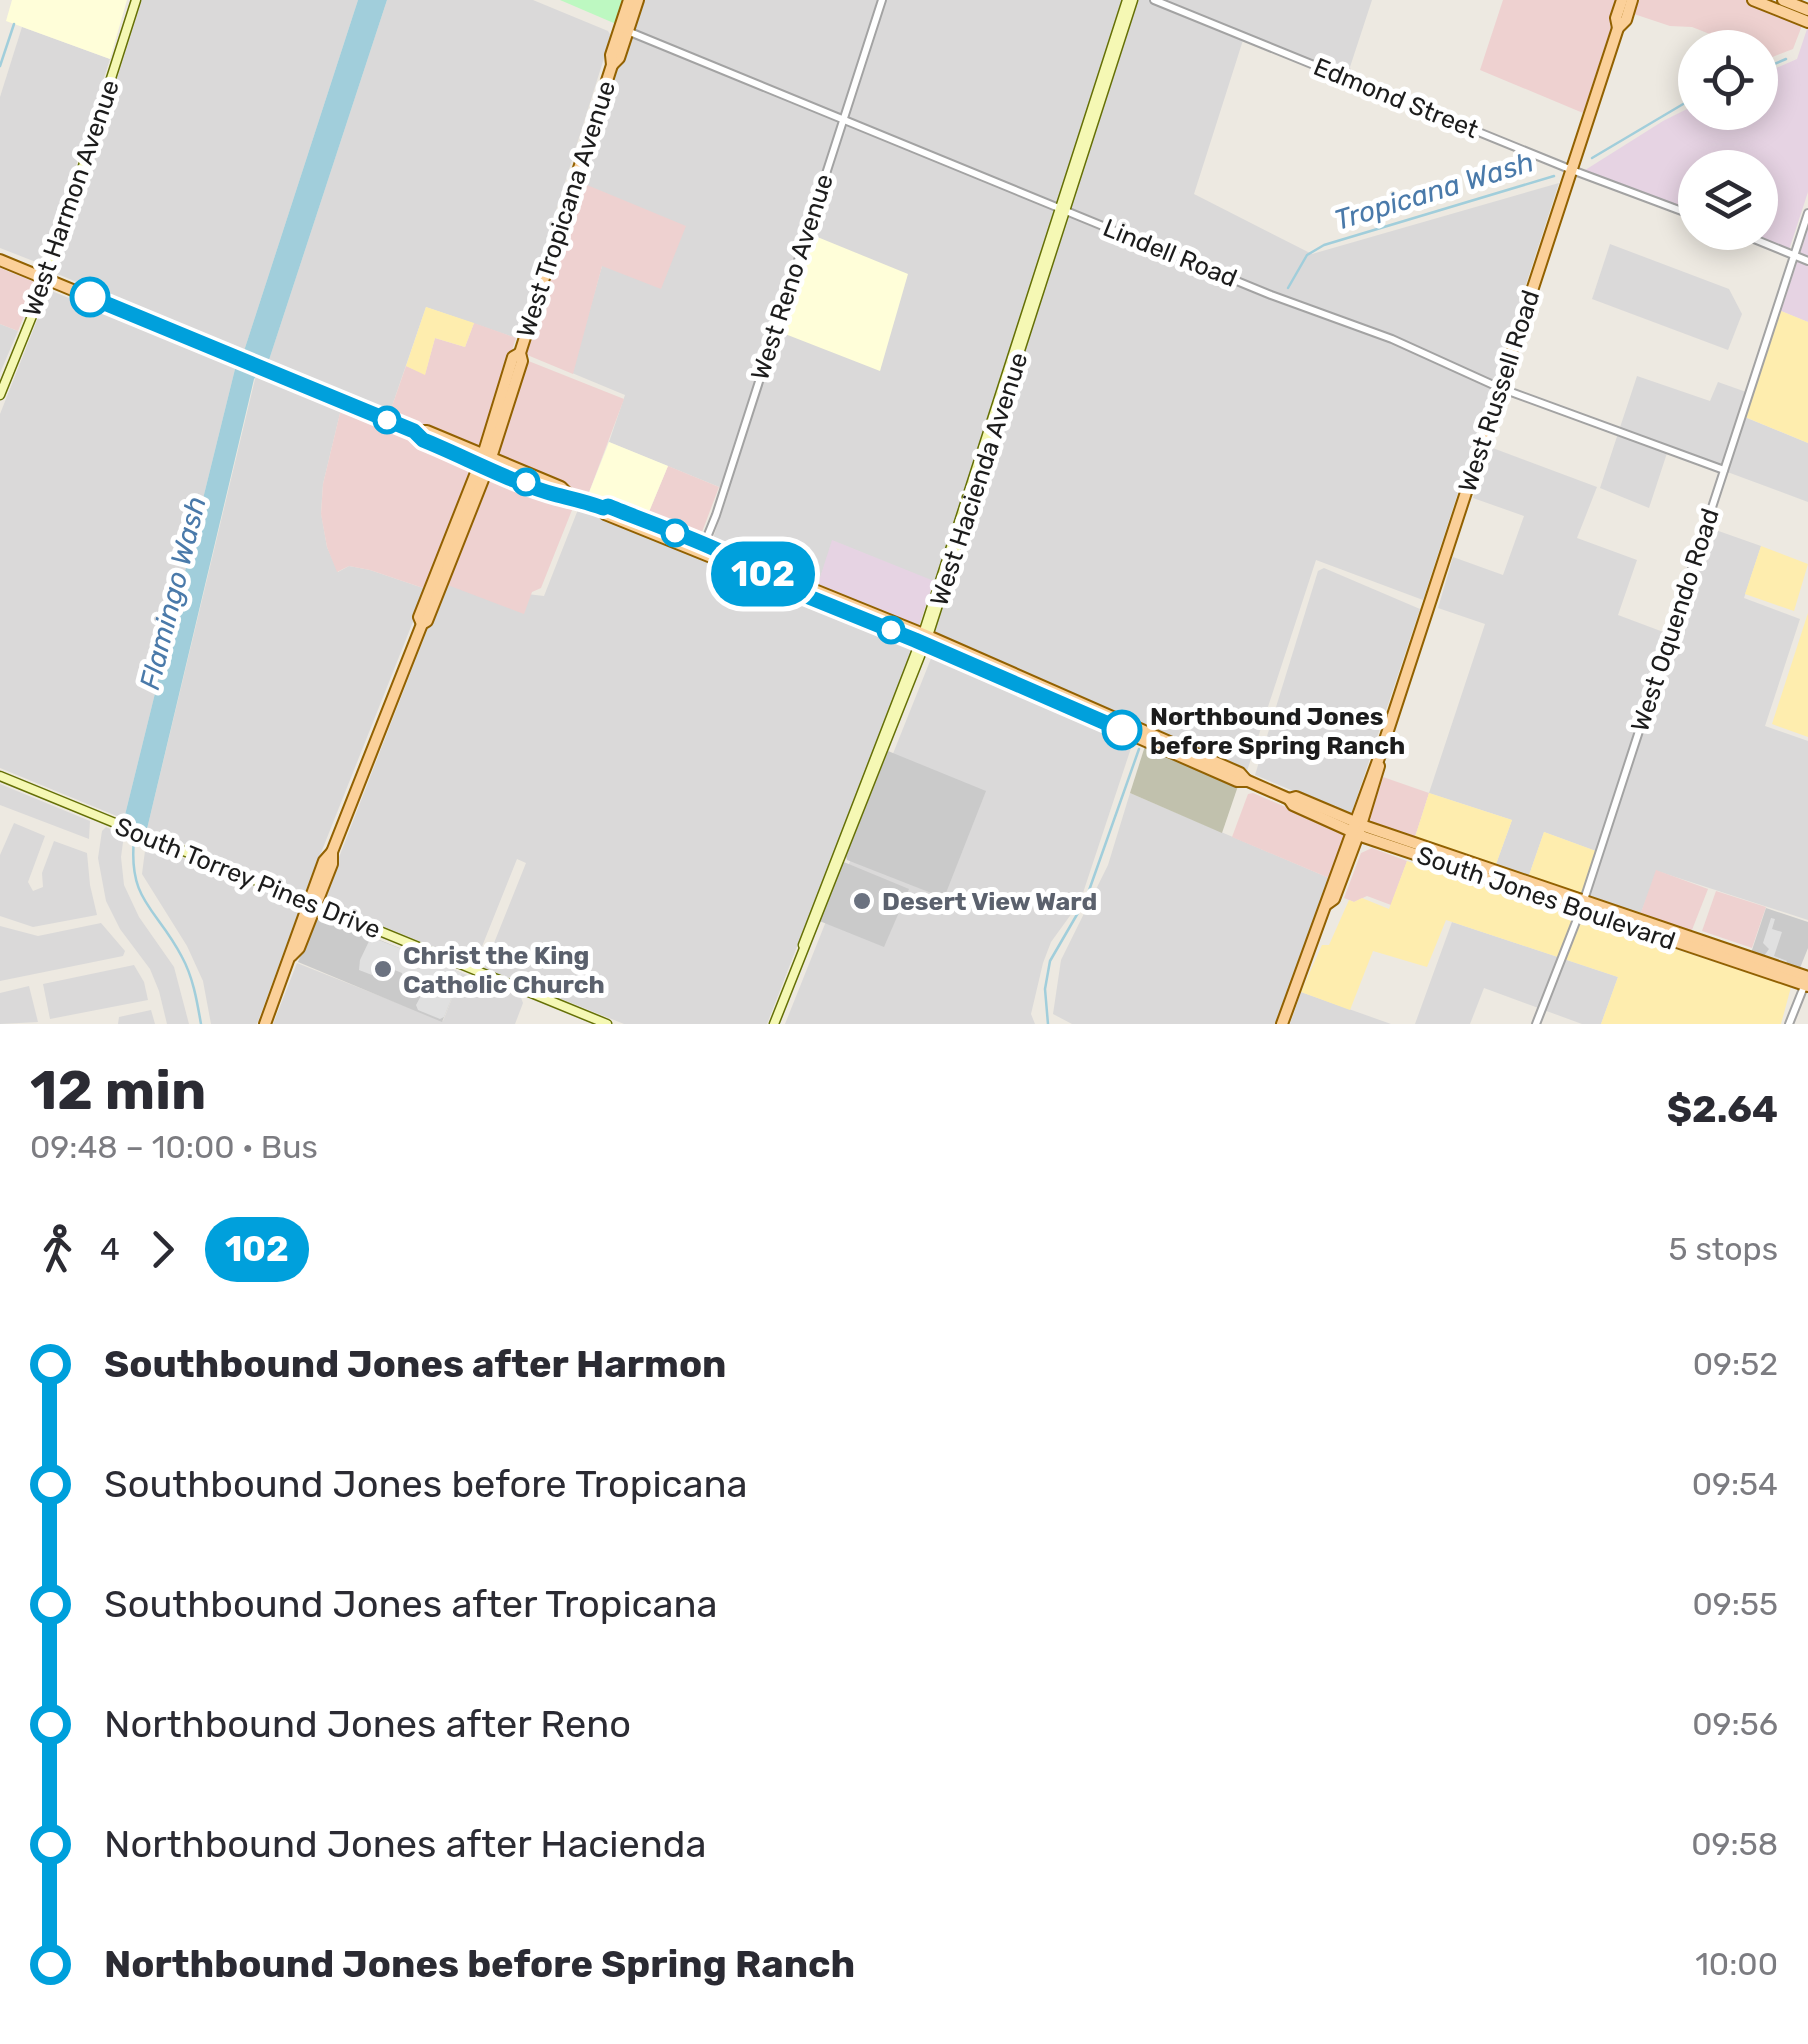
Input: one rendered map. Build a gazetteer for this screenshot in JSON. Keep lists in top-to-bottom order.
{
  "streets": {
    "main road": [
      "West Harmon Avenue",
      "West Tropicana Avenue",
      "West Russell Road",
      "West Hacienda Avenue",
      "South Torrey Pines Drive",
      "South Jones Boulevard"
    ],
    "street": [
      "Edmond Street",
      "Lindell Road",
      "West Reno Avenue",
      "West Oquendo Road"
    ]
  },
  "crossings": [
    ["Edmond Street", "West Russell Road"],
    ["West Harmon Avenue", "South Jones Boulevard"],
    ["West Tropicana Avenue", "Lindell Road"],
    ["West Tropicana Avenue", "South Torrey Pines Drive"],
    ["West Tropicana Avenue", "South Jones Boulevard"],
    ["Lindell Road", "West Reno Avenue"],
    ["Lindell Road", "West Russell Road"],
    ["Lindell Road", "West Hacienda Avenue"],
    ["Lindell Road", "West Oquendo Road"],
    ["West Reno Avenue", "South Jones Boulevard"],
    ["West Russell Road", "South Jones Boulevard"],
    ["West Hacienda Avenue", "South Jones Boulevard"],
    ["West Oquendo Road", "South Jones Boulevard"]
  ],
  "water": ["Tropicana Wash", "Flamingo Wash"],
  "places": ["Northbound Jones before Spring Ranch", "Desert View Ward", "Christ the King Catholic Church"],
  "lines": ["bus line 102"],
  "page": {
    "on_map": "102",
    "heading": ["12 min", "09:48 – 10:00 · Bus", "$2.64"],
    "legs": ["4", "102", "5 stops"],
    "list": [
      {
        "name": "Southbound Jones after Harmon",
        "value": "09:52"
      },
      {
        "name": "Southbound Jones before Tropicana",
        "value": "09:54"
      },
      {
        "name": "Southbound Jones after Tropicana",
        "value": "09:55"
      },
      {
        "name": "Northbound Jones after Reno",
        "value": "09:56"
      },
      {
        "name": "Northbound Jones after Hacienda",
        "value": "09:58"
      },
      {
        "name": "Northbound Jones before Spring Ranch",
        "value": "10:00"
      }
    ]
  }
}
